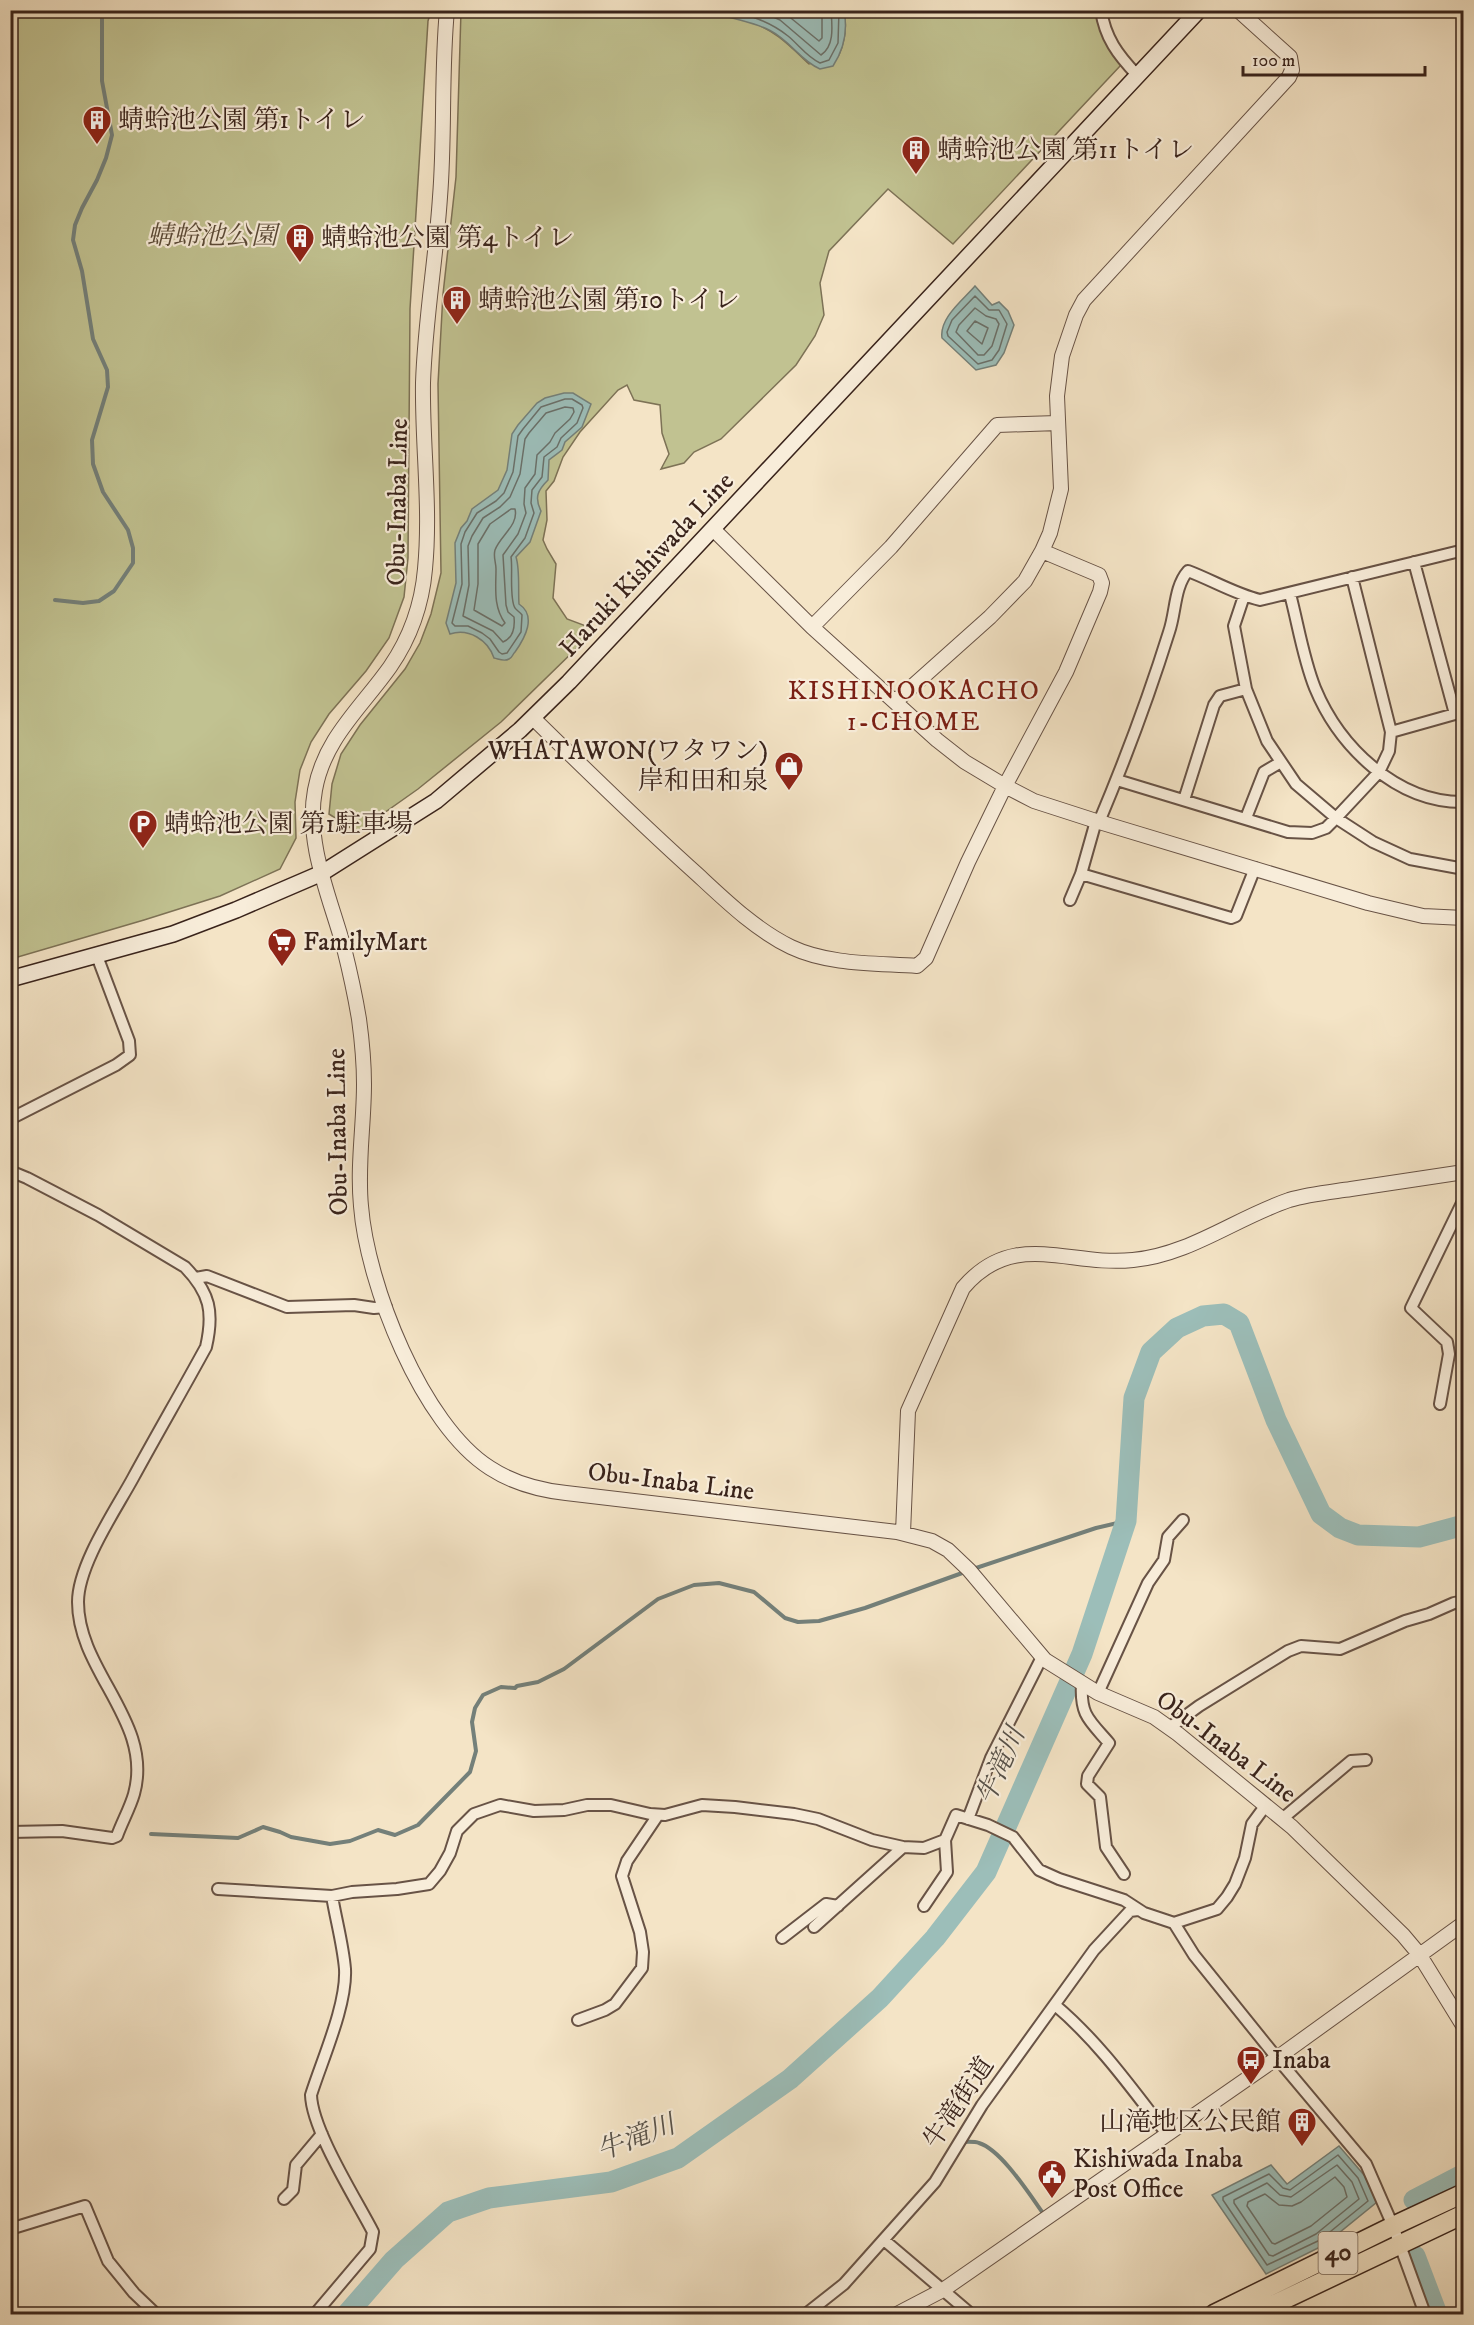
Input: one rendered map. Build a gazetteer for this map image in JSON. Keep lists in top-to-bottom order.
{
  "streets": {
    "main road": ["Haruki Kishiwada Line", "40"],
    "street": ["Obu-Inaba Line", "牛滝街道"]
  },
  "crossings": [
    ["Obu-Inaba Line", "Haruki Kishiwada Line"]
  ],
  "districts": ["KISHINOOKACHO 1-CHOME"],
  "water": ["牛滝川"],
  "parks": ["蜻蛉池公園"],
  "places": {
    "building": [
      "蜻蛉池公園 第1トイレ",
      "蜻蛉池公園 第11トイレ",
      "蜻蛉池公園 第4トイレ",
      "蜻蛉池公園 第10トイレ",
      "山滝地区公民館"
    ],
    "shop": ["WHATAWON(ワタワン) 岸和田和泉"],
    "parking": ["蜻蛉池公園 第1駐車場"],
    "supermarket": ["FamilyMart"],
    "bus stop": ["Inaba"],
    "public building": ["Kishiwada Inaba Post Office"]
  },
  "scale_bar": "100 m"
}
